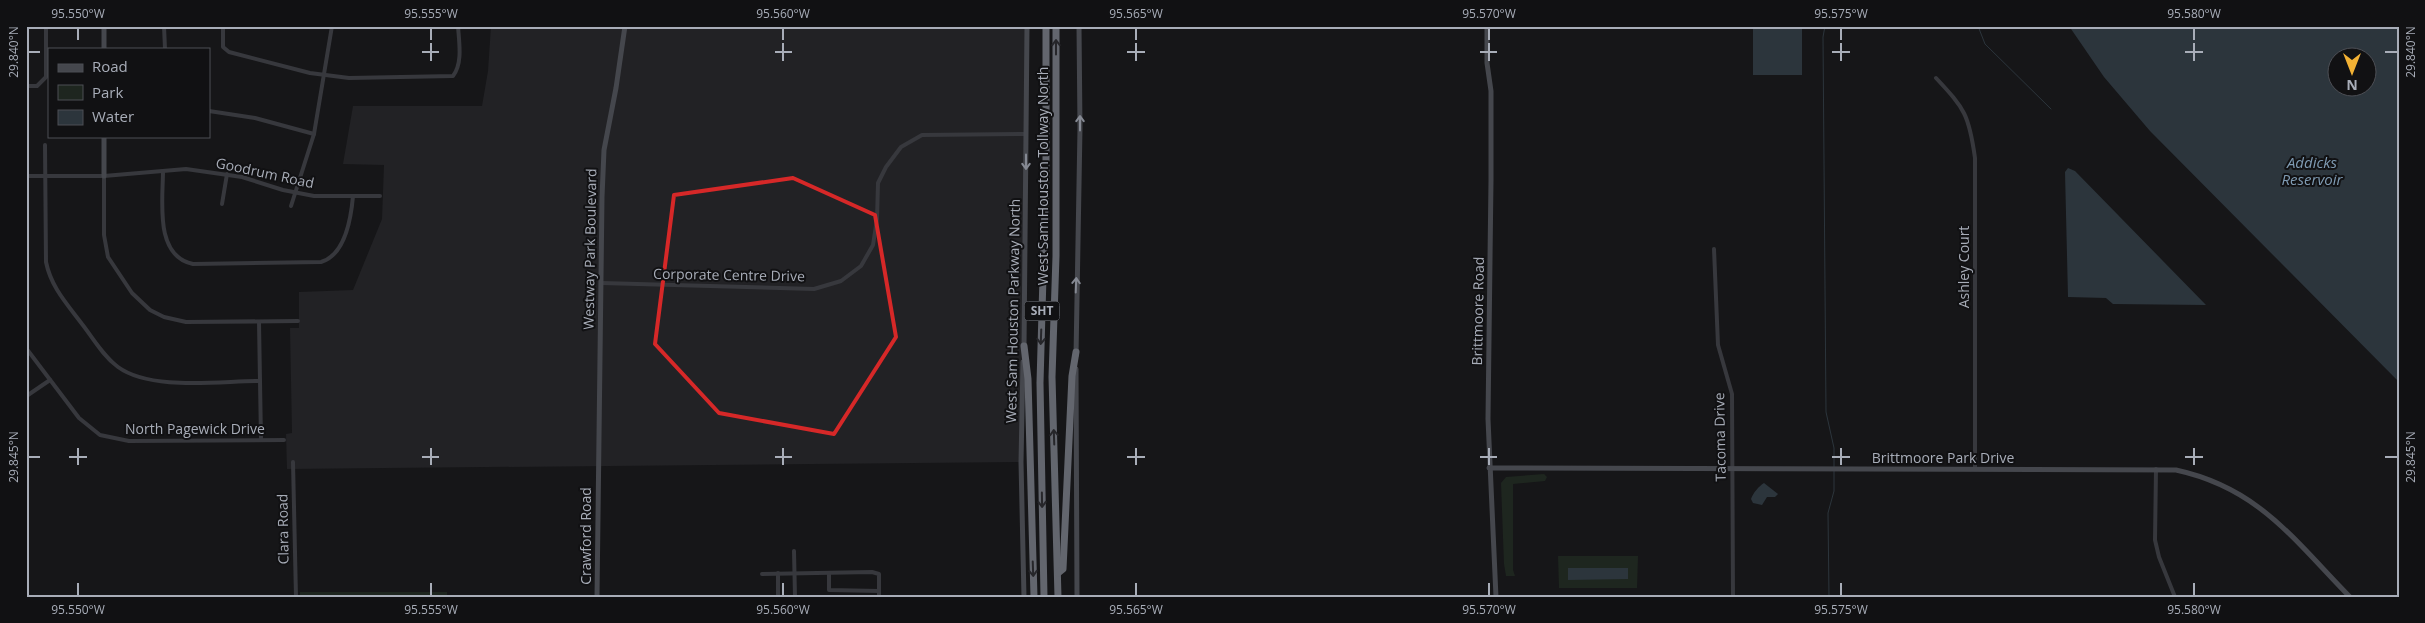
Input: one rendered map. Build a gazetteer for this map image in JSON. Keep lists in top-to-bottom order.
{
  "streets": {
    "highway": ["West Sam Houston Tollway North", "SHT"],
    "main road": [
      "Westway Park Boulevard",
      "West Sam Houston Parkway North",
      "Brittmoore Road",
      "Brittmoore Park Drive",
      "Crawford Road"
    ],
    "street": [
      "Goodrum Road",
      "Ashley Court",
      "Corporate Centre Drive",
      "North Pagewick Drive",
      "Tacoma Drive",
      "Clara Road"
    ]
  },
  "crossings": [
    ["Westway Park Boulevard", "Corporate Centre Drive"],
    ["Westway Park Boulevard", "Crawford Road"],
    ["Ashley Court", "Brittmoore Park Drive"],
    ["Corporate Centre Drive", "West Sam Houston Parkway North"],
    ["Brittmoore Road", "Brittmoore Park Drive"],
    ["Tacoma Drive", "Brittmoore Park Drive"]
  ],
  "one_way": ["West Sam Houston Parkway North"],
  "water": ["Addicks Reservoir"],
  "legend": ["Road", "Park", "Water"],
  "north": "bottom",
  "coordinates": [
    "95.550°W",
    "95.555°W",
    "95.560°W",
    "95.565°W",
    "95.570°W",
    "95.575°W",
    "95.580°W",
    "29.840°N",
    "29.845°N"
  ]
}
